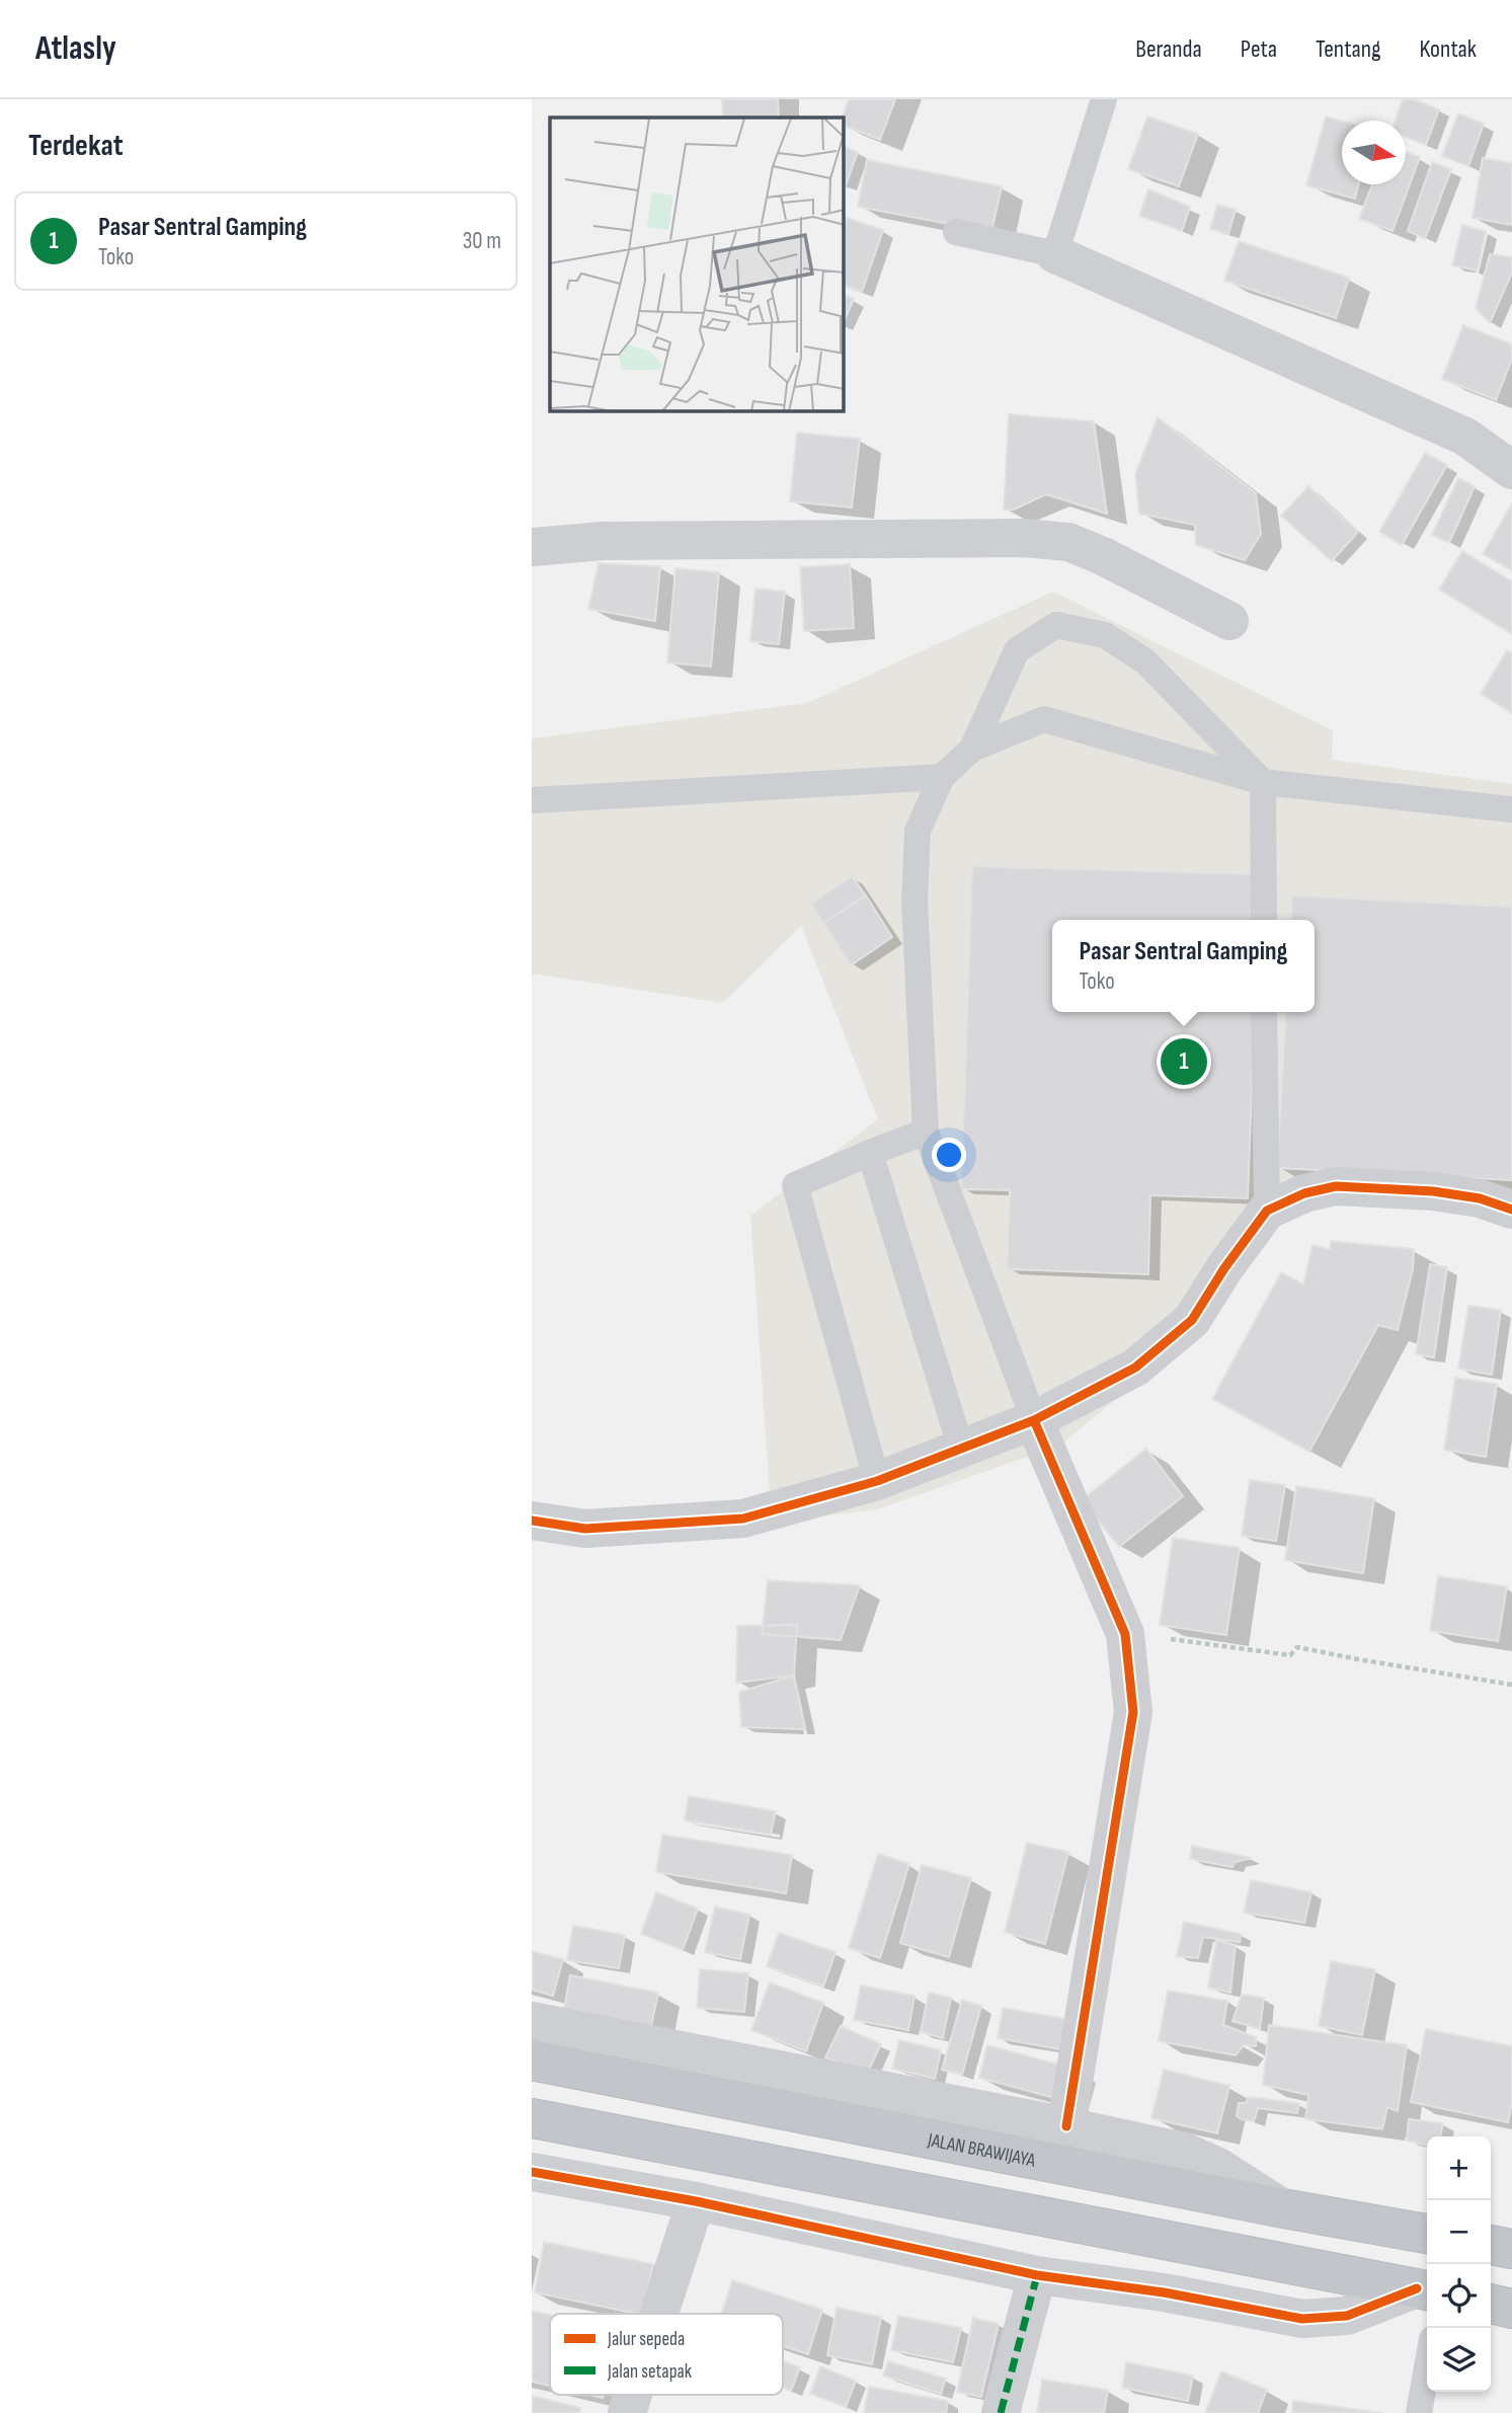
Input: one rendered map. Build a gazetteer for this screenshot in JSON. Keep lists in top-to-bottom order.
{
  "streets": {
    "highway": ["JALAN BRAWIJAYA"]
  },
  "legend": ["Jalur sepeda", "Jalan setapak"],
  "north": "right",
  "page": {
    "header": "Atlasly",
    "nav": [
      "Beranda",
      "Peta",
      "Tentang",
      "Kontak"
    ],
    "heading": "Terdekat",
    "list": [
      {
        "mark": "1",
        "name": "Pasar Sentral Gamping",
        "note": "Toko",
        "value": "30 m"
      }
    ],
    "popup": ["Pasar Sentral Gamping", "Toko"],
    "pins": "1",
    "map_buttons": ["+", "−"]
  }
}
